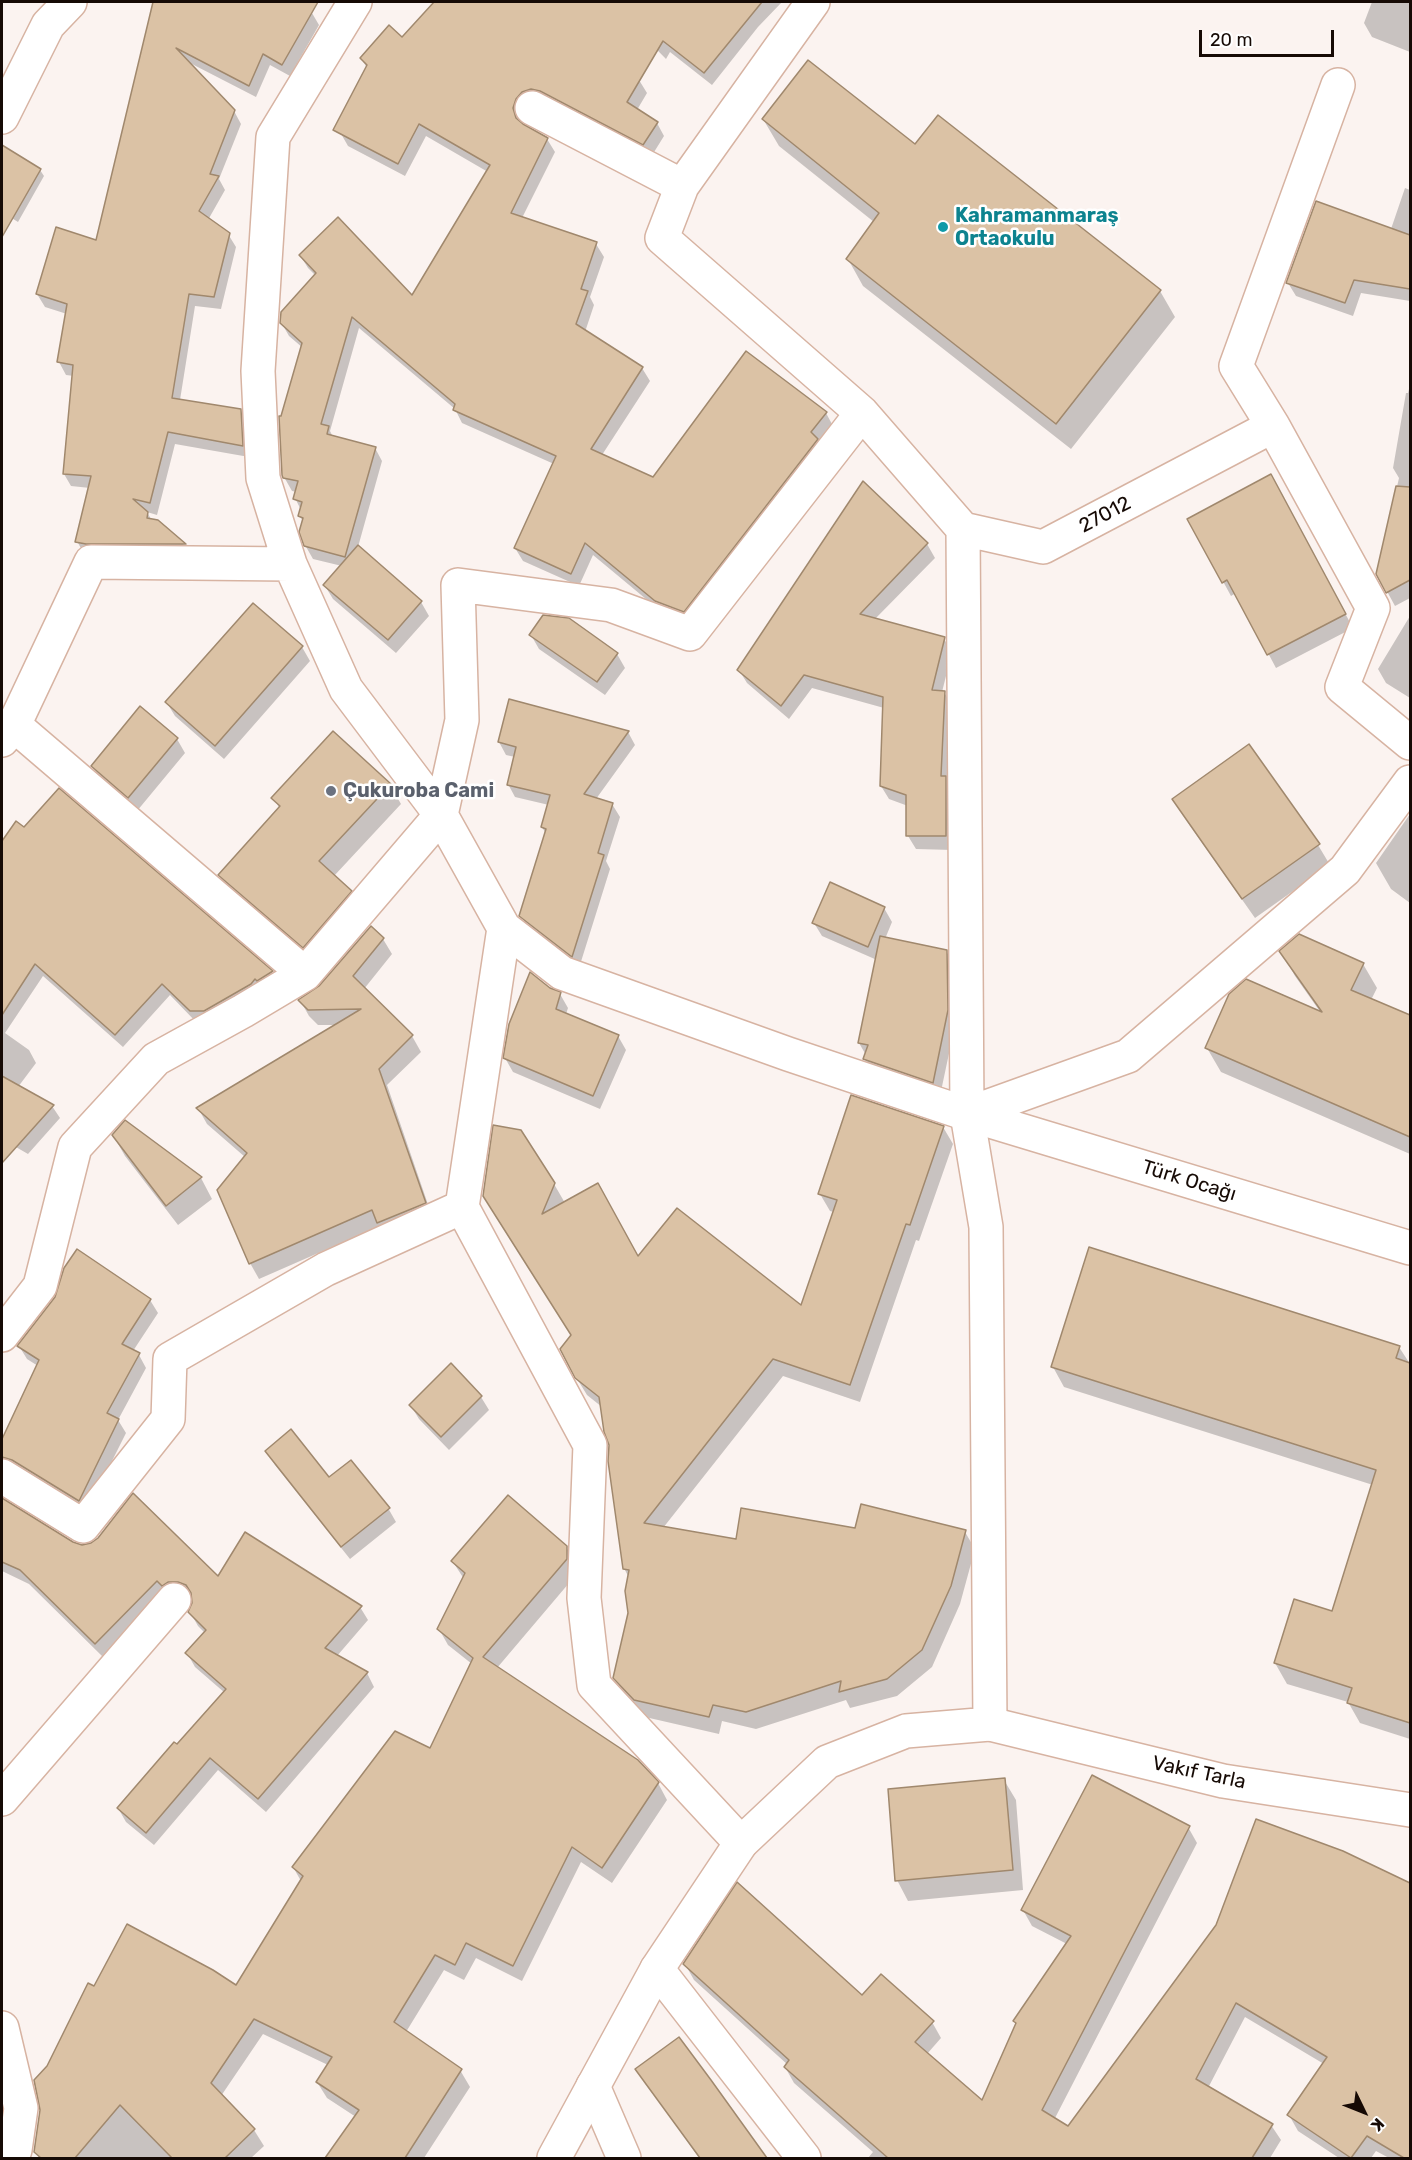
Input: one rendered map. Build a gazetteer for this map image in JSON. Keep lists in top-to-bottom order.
{
  "streets": {
    "street": ["27012", "Türk Ocağı", "Vakıf Tarla"]
  },
  "places": ["Kahramanmaraş Ortaokulu", "Çukuroba Cami"],
  "scale_bar": "20 m",
  "north": "bottom right"
}
